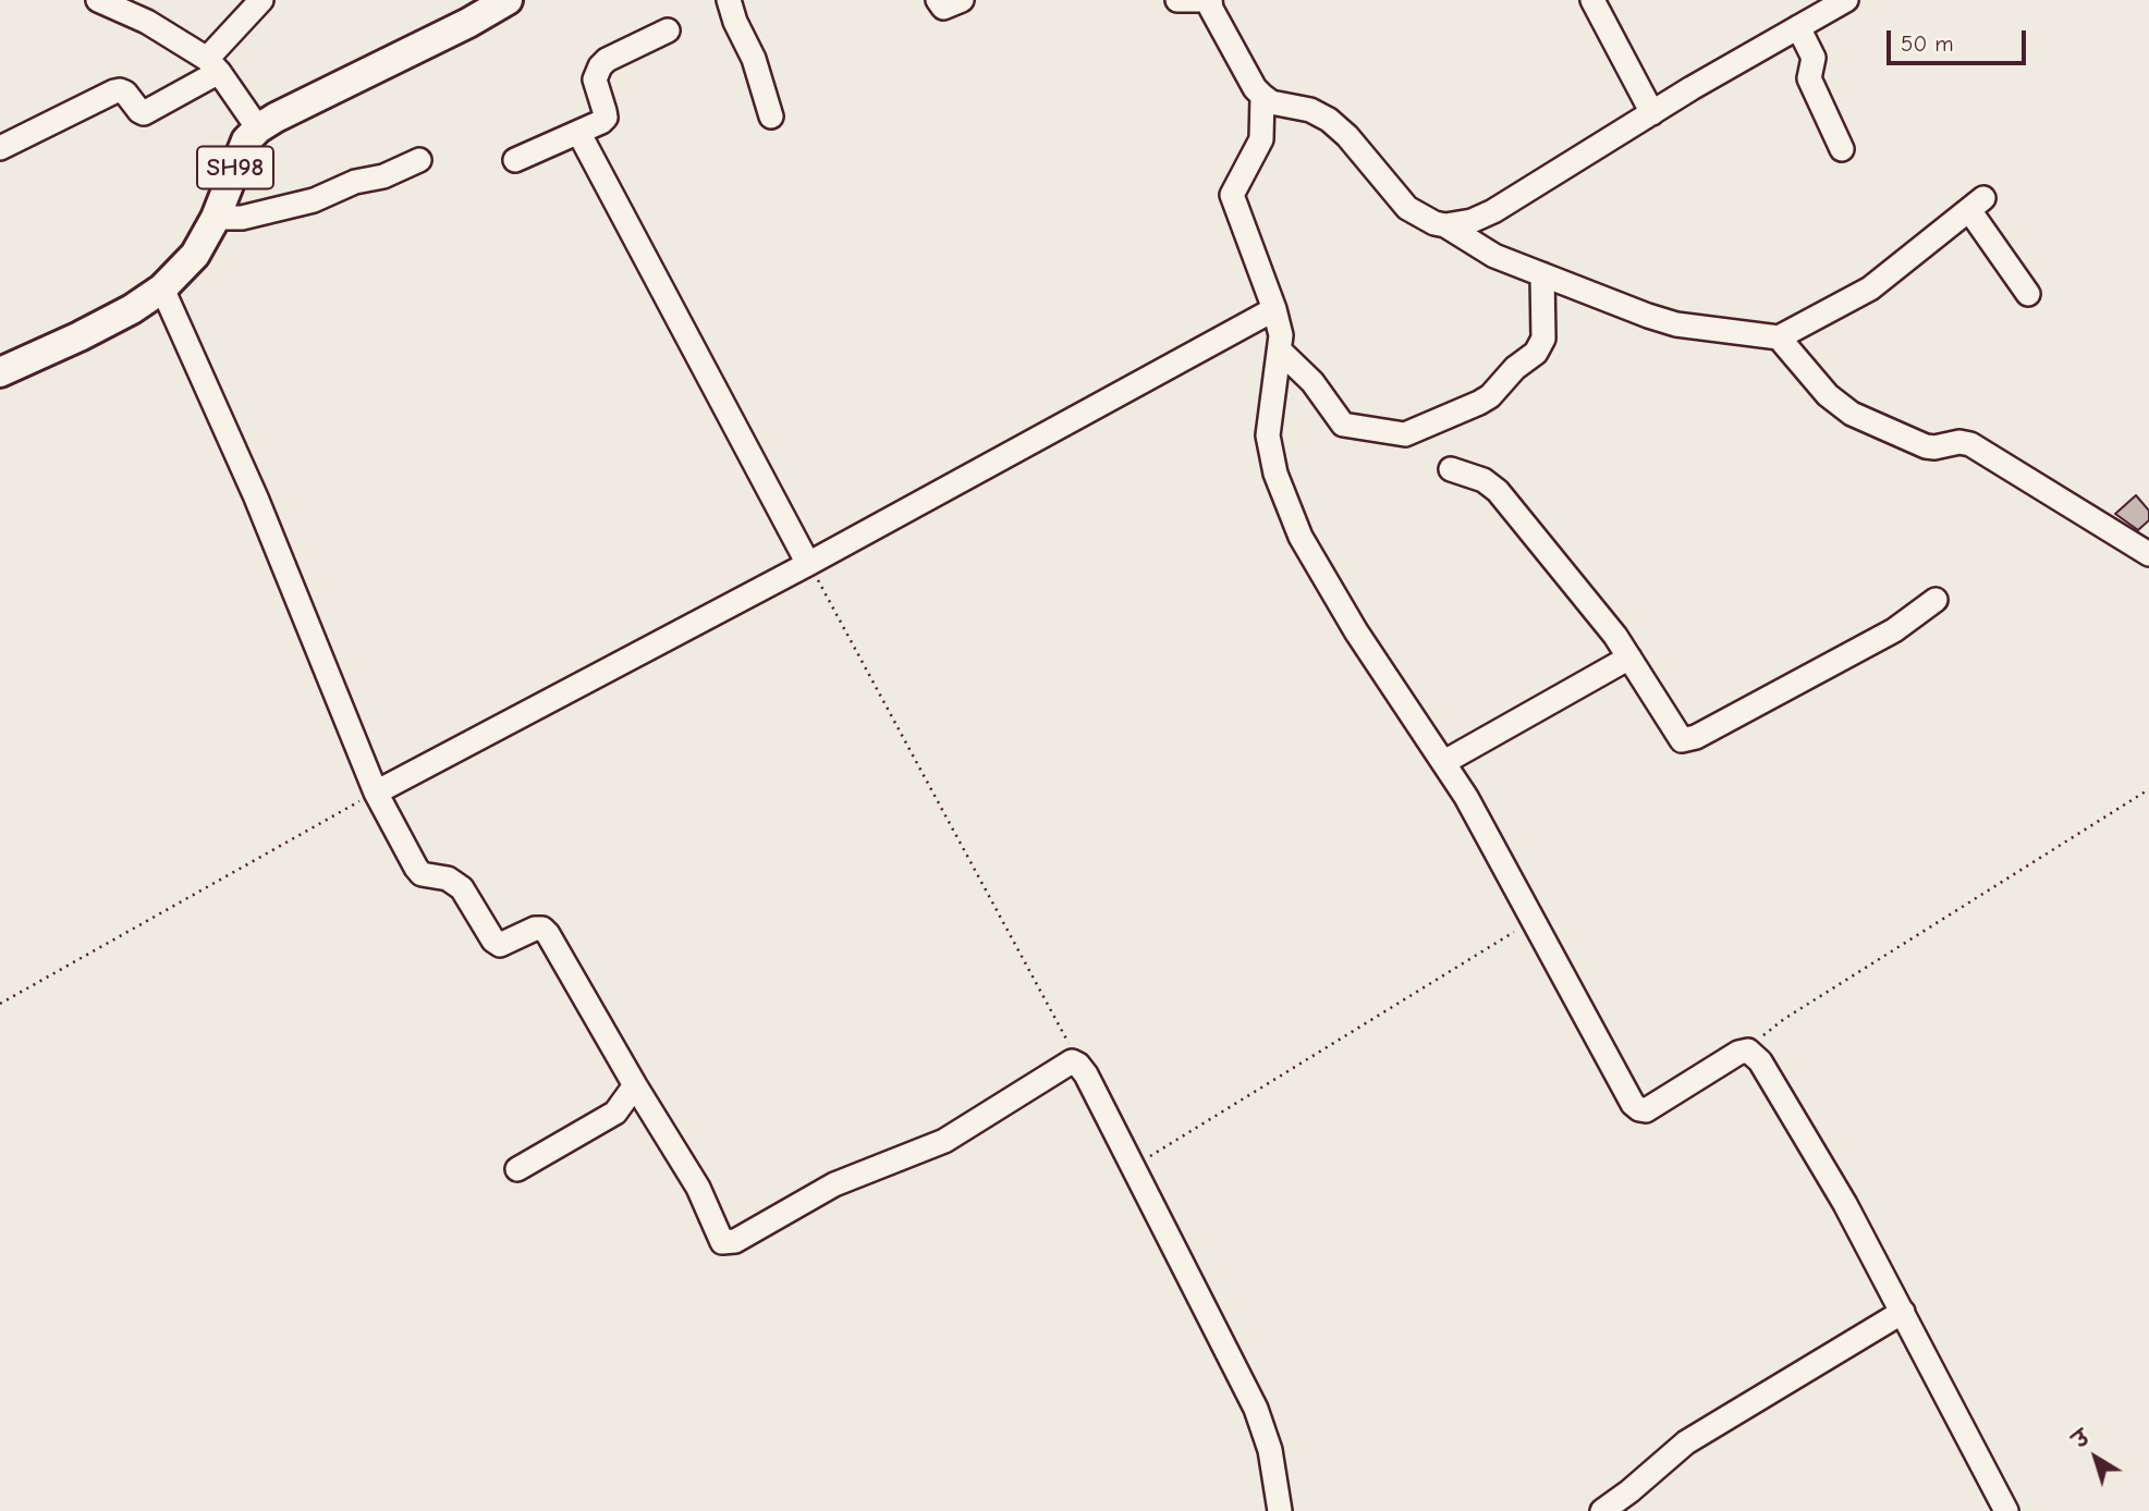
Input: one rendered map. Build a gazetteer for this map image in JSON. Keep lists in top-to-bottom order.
{
  "streets": {
    "main road": ["SH98"]
  },
  "scale_bar": "50 m",
  "north": "top left"
}
